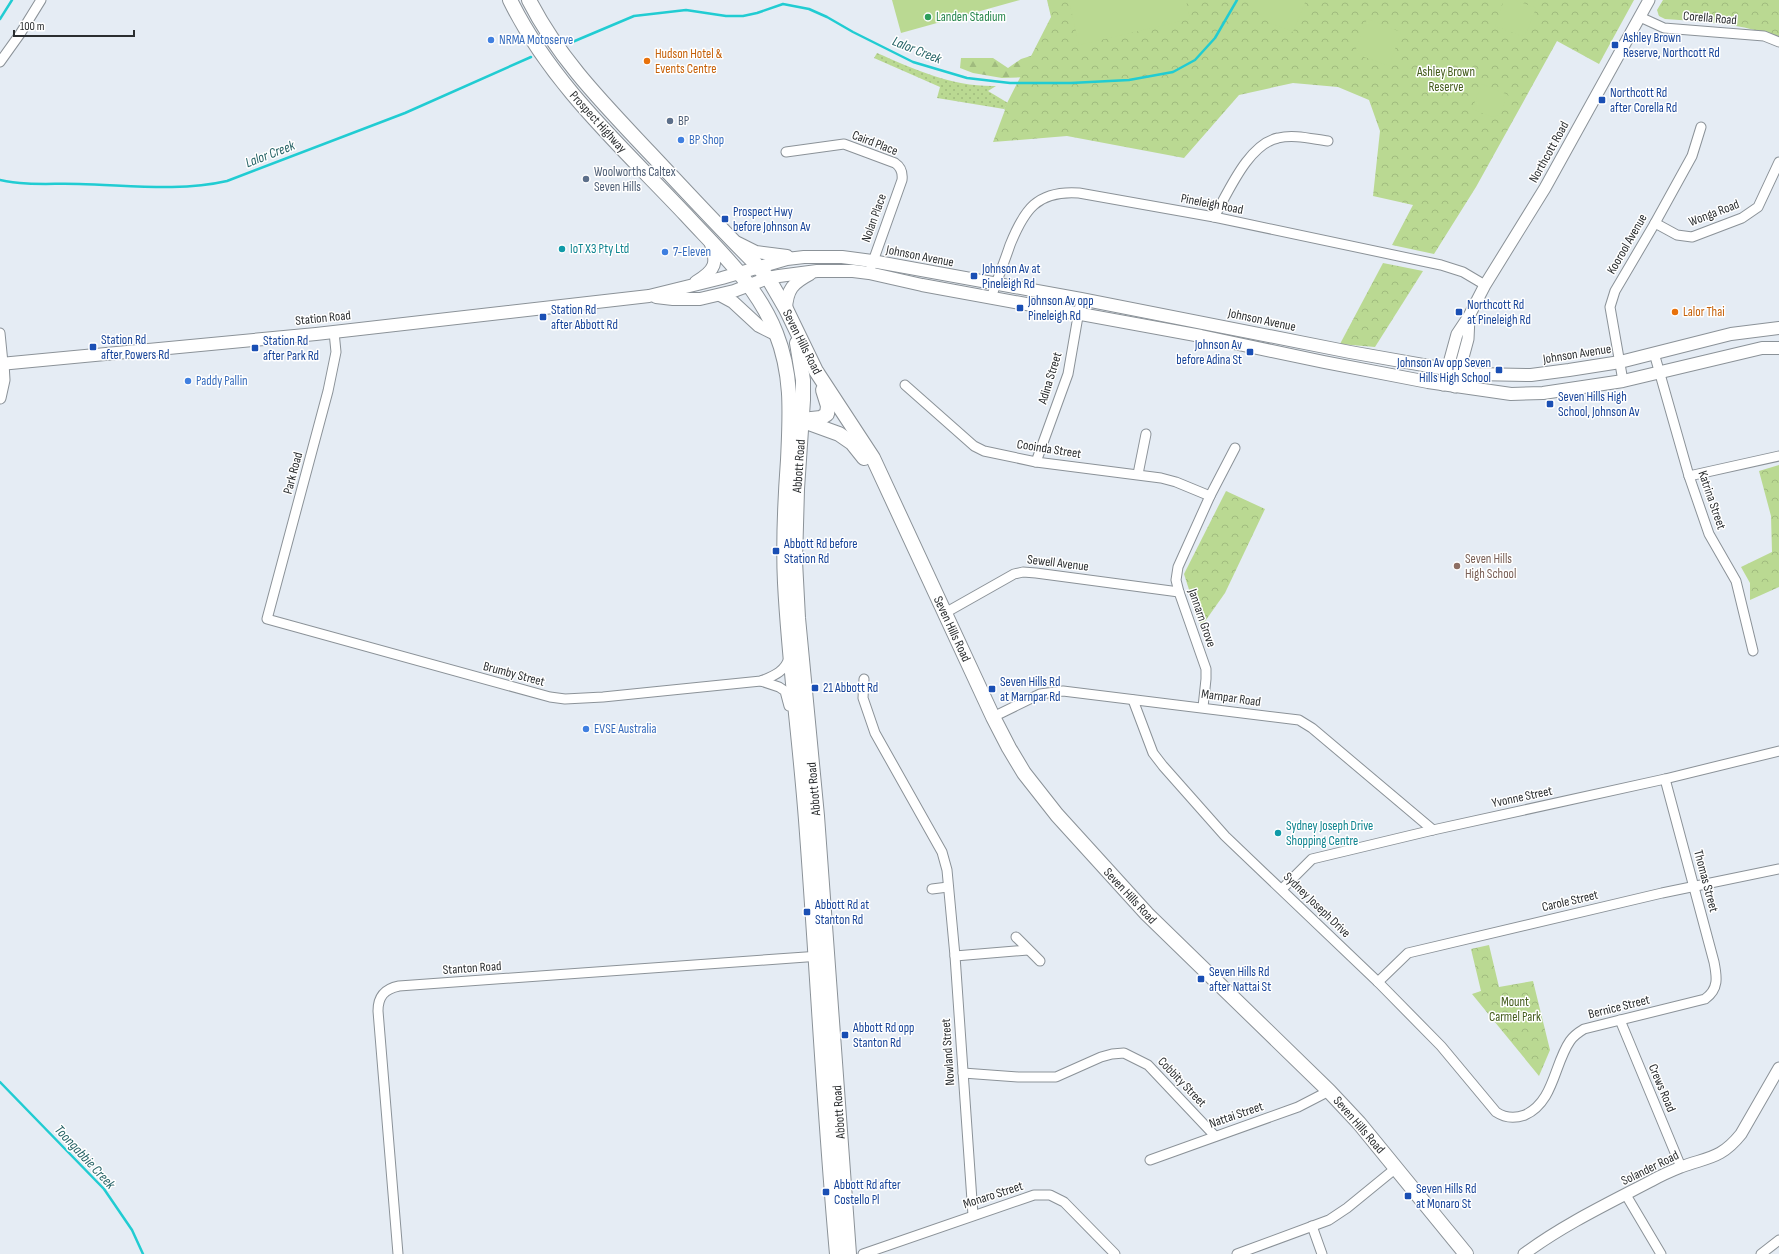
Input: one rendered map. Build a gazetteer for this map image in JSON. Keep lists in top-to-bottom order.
{
  "streets": {
    "main road": [
      "Prospect Highway",
      "Johnson Avenue",
      "Station Road",
      "Seven Hills Road",
      "Abbott Road"
    ],
    "street": [
      "Corella Road",
      "Caird Place",
      "Northcott Road",
      "Pineleigh Road",
      "Wonga Road",
      "Nolan Place",
      "Koorool Avenue",
      "Adina Street",
      "Cooinda Street",
      "Park Road",
      "Katrina Street",
      "Sewell Avenue",
      "Jannarn Grove",
      "Brumby Street",
      "Marnpar Road",
      "Yvonne Street",
      "Thomas Street",
      "Carole Street",
      "Sydney Joseph Drive",
      "Stanton Road",
      "Bernice Street",
      "Nowland Street",
      "Cobbity Street",
      "Crews Road",
      "Nattai Street",
      "Solander Road",
      "Monaro Street"
    ]
  },
  "crossings": [
    ["Corella Road", "Northcott Road"],
    ["Prospect Highway", "Johnson Avenue"],
    ["Prospect Highway", "Station Road"],
    ["Prospect Highway", "Seven Hills Road"],
    ["Caird Place", "Nolan Place"],
    ["Northcott Road", "Pineleigh Road"],
    ["Northcott Road", "Johnson Avenue"],
    ["Pineleigh Road", "Johnson Avenue"],
    ["Wonga Road", "Koorool Avenue"],
    ["Nolan Place", "Johnson Avenue"],
    ["Koorool Avenue", "Johnson Avenue"],
    ["Johnson Avenue", "Station Road"],
    ["Johnson Avenue", "Seven Hills Road"],
    ["Johnson Avenue", "Adina Street"],
    ["Johnson Avenue", "Katrina Street"],
    ["Station Road", "Seven Hills Road"],
    ["Station Road", "Park Road"],
    ["Seven Hills Road", "Abbott Road"],
    ["Seven Hills Road", "Sewell Avenue"],
    ["Seven Hills Road", "Marnpar Road"],
    ["Seven Hills Road", "Nattai Street"],
    ["Adina Street", "Cooinda Street"],
    ["Cooinda Street", "Jannarn Grove"],
    ["Abbott Road", "Brumby Street"],
    ["Abbott Road", "Stanton Road"],
    ["Park Road", "Brumby Street"],
    ["Sewell Avenue", "Jannarn Grove"],
    ["Jannarn Grove", "Marnpar Road"],
    ["Marnpar Road", "Yvonne Street"],
    ["Marnpar Road", "Sydney Joseph Drive"],
    ["Yvonne Street", "Thomas Street"],
    ["Yvonne Street", "Sydney Joseph Drive"],
    ["Thomas Street", "Carole Street"],
    ["Thomas Street", "Bernice Street"],
    ["Carole Street", "Sydney Joseph Drive"],
    ["Sydney Joseph Drive", "Bernice Street"],
    ["Bernice Street", "Crews Road"],
    ["Nowland Street", "Cobbity Street"],
    ["Nowland Street", "Monaro Street"],
    ["Cobbity Street", "Nattai Street"],
    ["Crews Road", "Solander Road"]
  ],
  "water": ["Lalor Creek", "Toongabbie Creek"],
  "parks": ["Ashley Brown Reserve", "Mount Carmel Park"],
  "places": {
    "other": [
      "Landen Stadium",
      "NRMA Motoserve",
      "Hudson Hotel & Events Centre",
      "BP",
      "BP Shop",
      "Woolworths Caltex Seven Hills",
      "IoT X3 Pty Ltd",
      "7-Eleven",
      "Lalor Thai",
      "Paddy Pallin",
      "Seven Hills High School",
      "EVSE Australia",
      "Sydney Joseph Drive Shopping Centre"
    ],
    "transit": [
      "Ashley Brown Reserve, Northcott Rd",
      "Northcott Rd after Corella Rd",
      "Prospect Hwy before Johnson Av",
      "Johnson Av at Pineleigh Rd",
      "Johnson Av opp Pineleigh Rd",
      "Northcott Rd at Pineleigh Rd",
      "Station Rd after Abbott Rd",
      "Station Rd after Powers Rd",
      "Station Rd after Park Rd",
      "Johnson Av before Adina St",
      "Johnson Av opp Seven Hills High School",
      "Seven Hills High School, Johnson Av",
      "Abbott Rd before Station Rd",
      "21 Abbott Rd",
      "Seven Hills Rd at Marnpar Rd",
      "Abbott Rd at Stanton Rd",
      "Seven Hills Rd after Nattai St",
      "Abbott Rd opp Stanton Rd",
      "Abbott Rd after Costello Pl",
      "Seven Hills Rd at Monaro St"
    ]
  },
  "scale_bar": "100 m"
}
